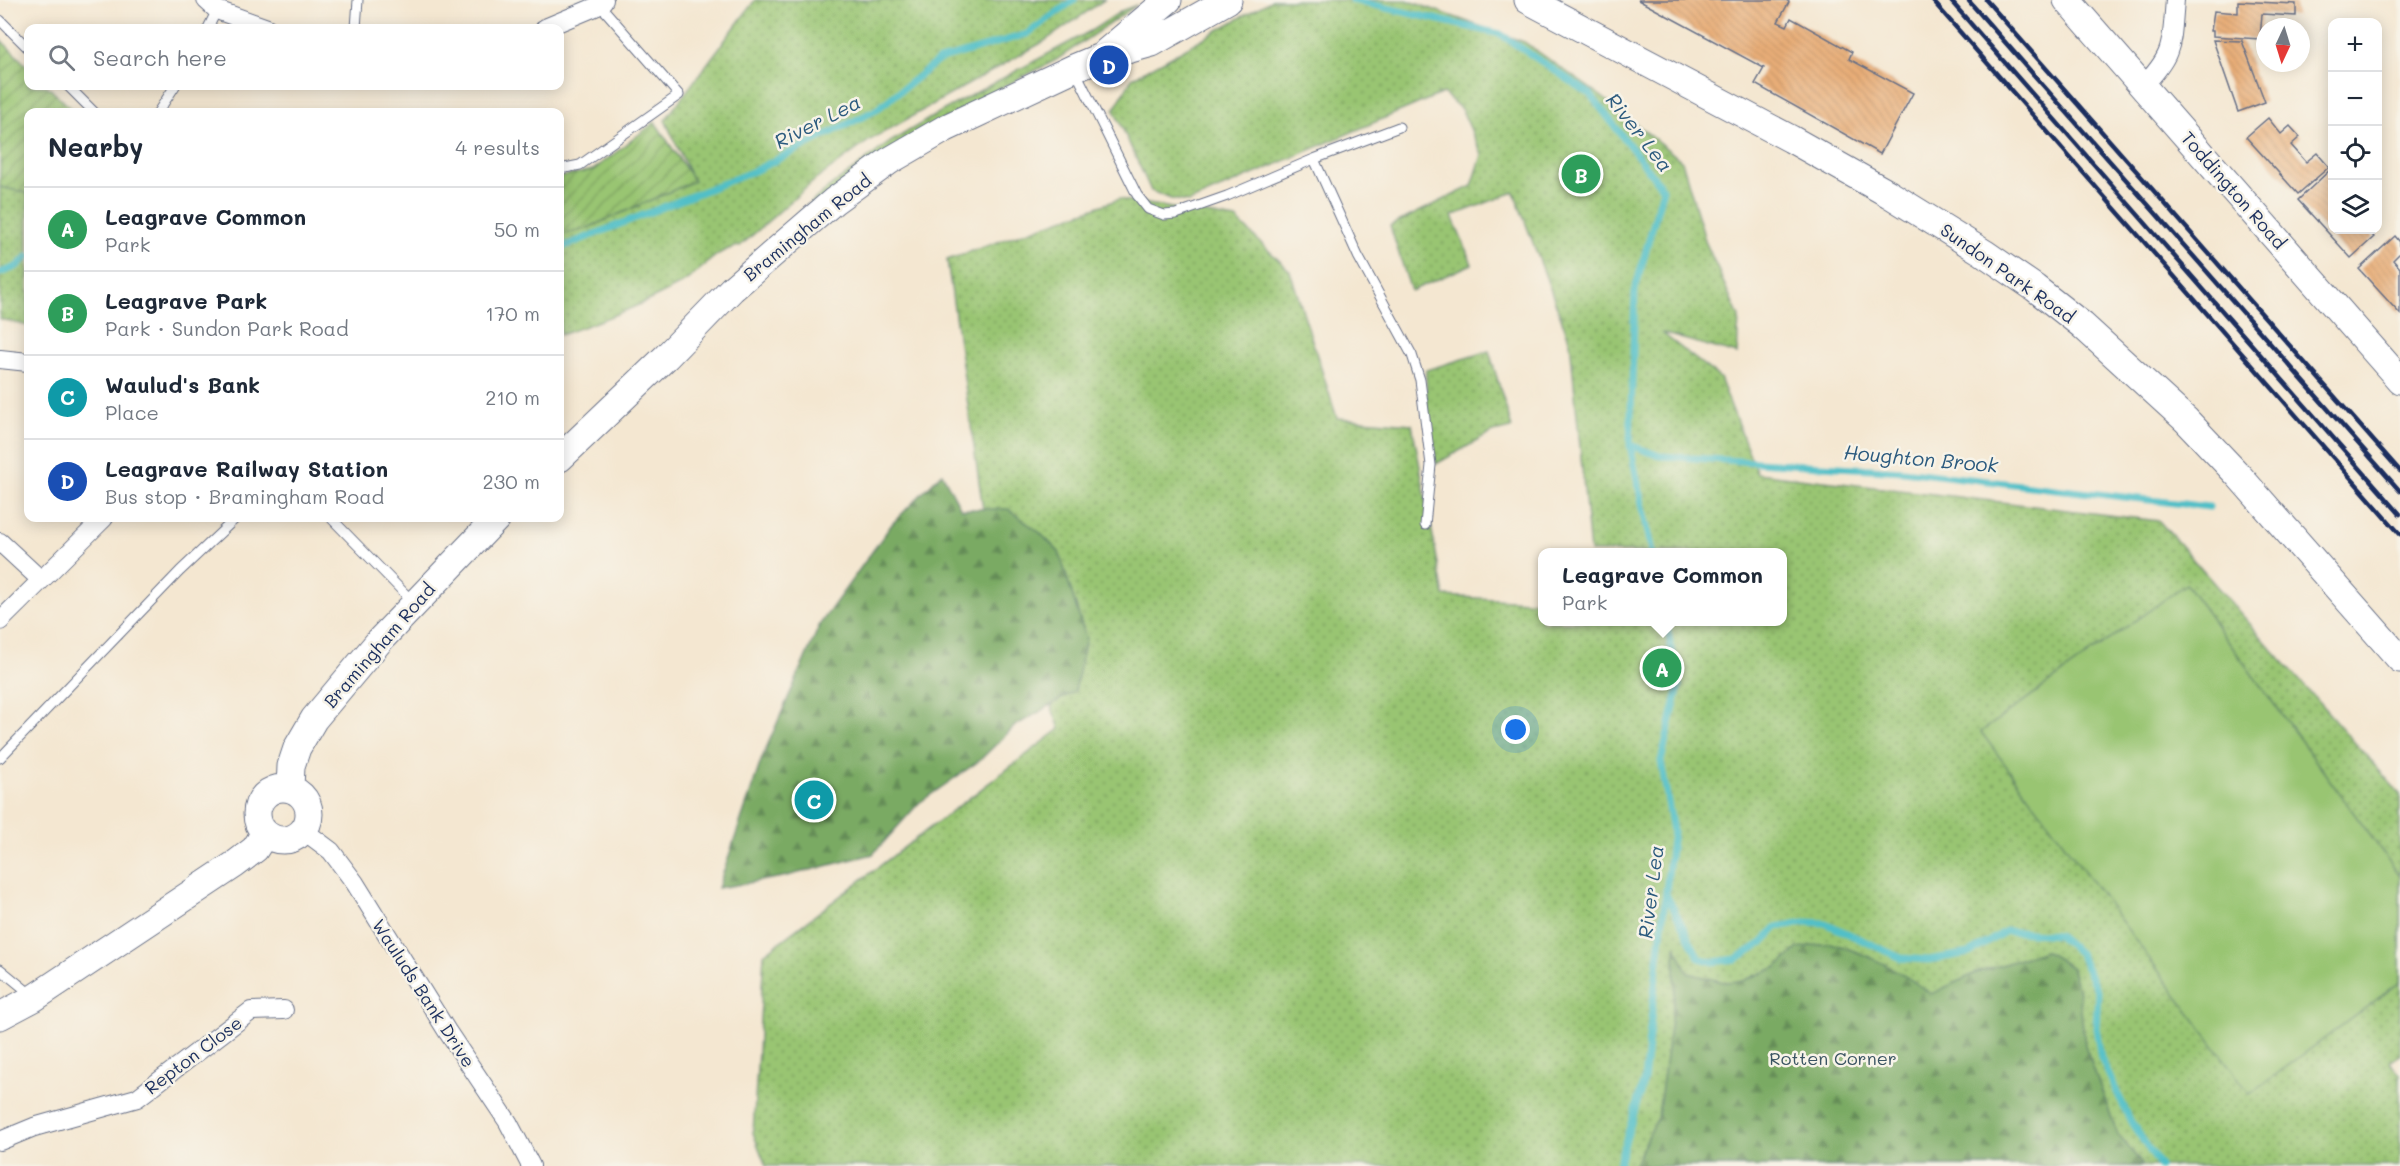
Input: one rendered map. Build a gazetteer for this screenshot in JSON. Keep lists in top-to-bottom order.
{
  "streets": {
    "street": [
      "Toddington Road",
      "Bramingham Road",
      "Sundon Park Road",
      "Wauluds Bank Drive",
      "Repton Close"
    ]
  },
  "crossings": [
    ["Bramingham Road", "Wauluds Bank Drive"]
  ],
  "water": ["River Lea", "Houghton Brook"],
  "parks": ["Rotten Corner"],
  "north": "bottom",
  "page": {
    "map_buttons": ["+", "−"],
    "search": "Search here",
    "pins": [
      "D",
      "B",
      "A",
      "C"
    ],
    "heading": ["Nearby", "4 results"],
    "list": [
      {
        "mark": "A",
        "name": "Leagrave Common",
        "note": "Park",
        "value": "50 m"
      },
      {
        "mark": "B",
        "name": "Leagrave Park",
        "note": "Park · Sundon Park Road",
        "value": "170 m"
      },
      {
        "mark": "C",
        "name": "Waulud's Bank",
        "note": "Place",
        "value": "210 m"
      },
      {
        "mark": "D",
        "name": "Leagrave Railway Station",
        "note": "Bus stop · Bramingham Road",
        "value": "230 m"
      }
    ],
    "popup": ["Leagrave Common", "Park"]
  }
}
